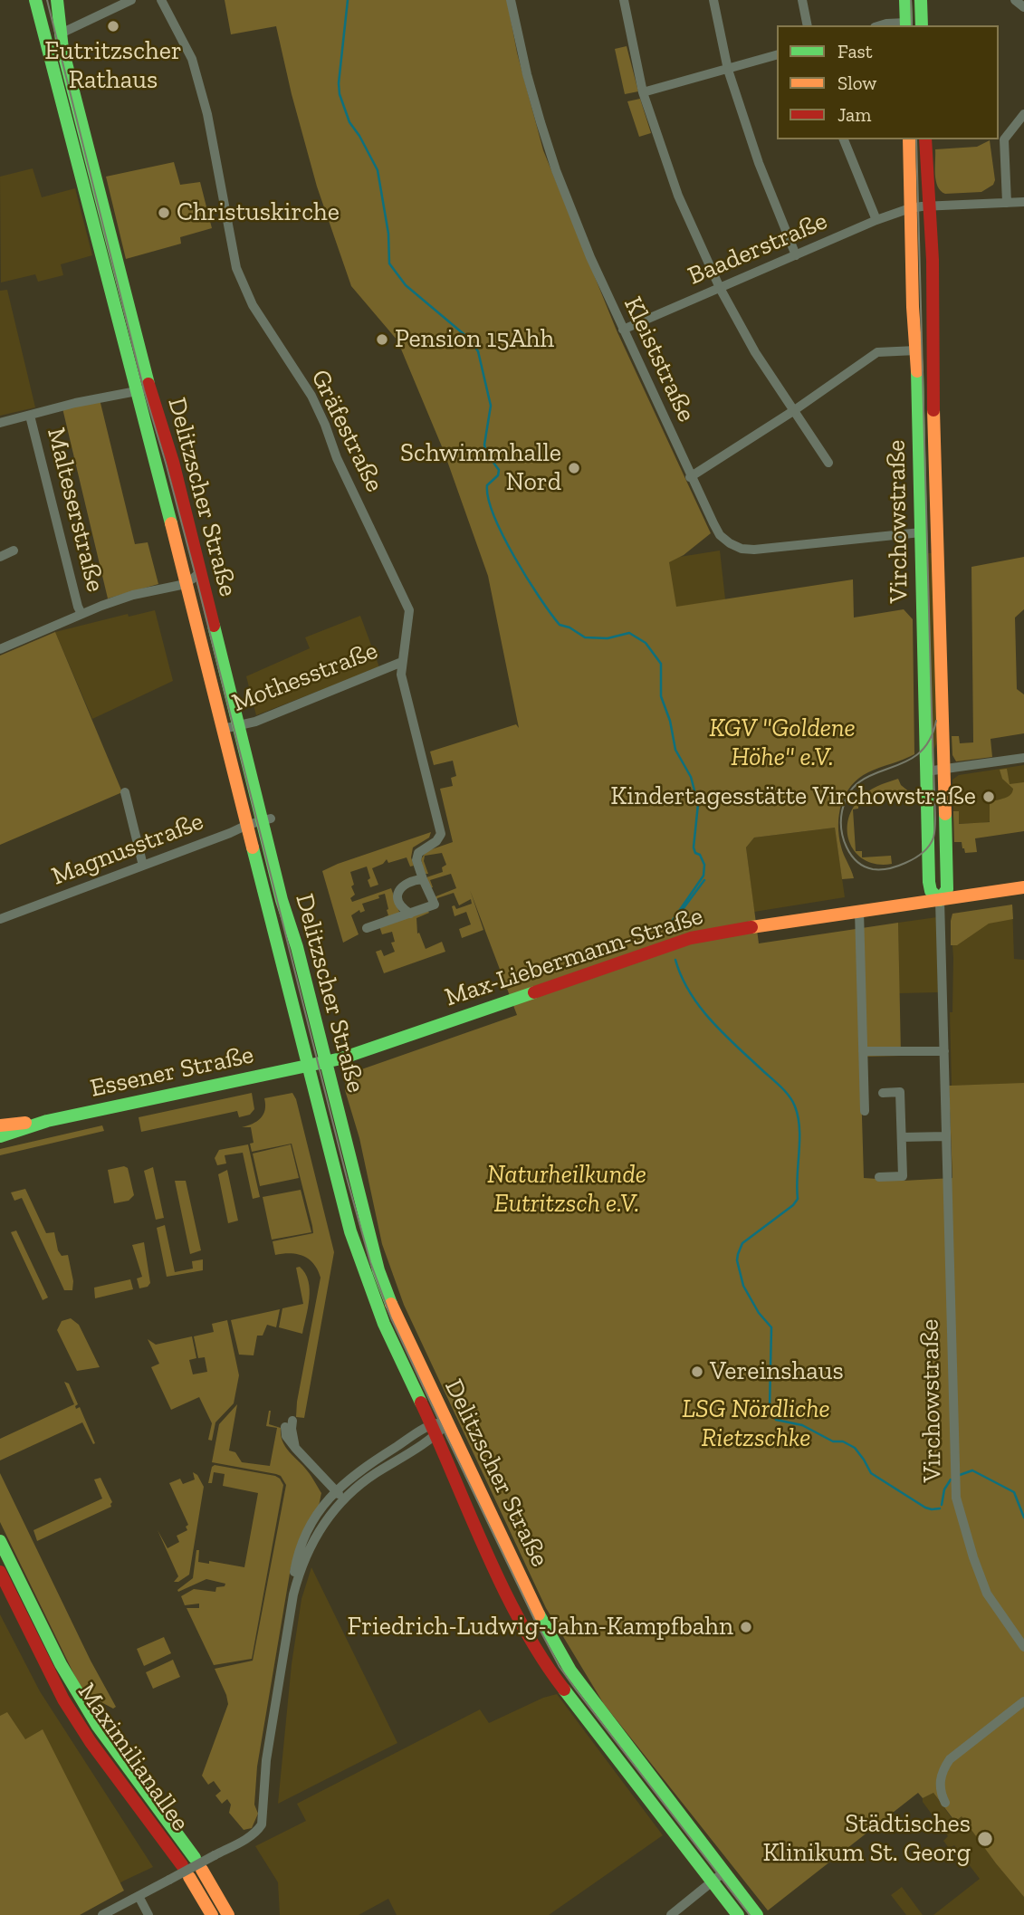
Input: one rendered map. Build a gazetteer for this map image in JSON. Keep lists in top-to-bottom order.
{
  "streets": {
    "main road": [
      "Delitzscher Straße",
      "Virchowstraße",
      "Max-Liebermann-Straße",
      "Essener Straße",
      "Maximilianallee"
    ],
    "street": [
      "Baaderstraße",
      "Kleiststraße",
      "Gräfestraße",
      "Malteserstraße",
      "Mothesstraße",
      "Magnusstraße"
    ]
  },
  "crossings": [
    ["Baaderstraße", "Kleiststraße"],
    ["Baaderstraße", "Virchowstraße"],
    ["Kleiststraße", "Virchowstraße"],
    ["Gräfestraße", "Mothesstraße"],
    ["Delitzscher Straße", "Mothesstraße"],
    ["Delitzscher Straße", "Magnusstraße"],
    ["Delitzscher Straße", "Max-Liebermann-Straße"],
    ["Delitzscher Straße", "Essener Straße"],
    ["Virchowstraße", "Max-Liebermann-Straße"],
    ["Max-Liebermann-Straße", "Essener Straße"]
  ],
  "parks": ["KGV \"Goldene Höhe\" e.V.", "Naturheilkunde Eutritzsch e.V.", "LSG Nördliche Rietzschke"],
  "places": [
    "Eutritzscher Rathaus",
    "Christuskirche",
    "Pension 15Ahh",
    "Schwimmhalle Nord",
    "Kindertagesstätte Virchowstraße",
    "Vereinshaus",
    "Friedrich-Ludwig-Jahn-Kampfbahn",
    "Städtisches Klinikum St. Georg"
  ],
  "legend": ["Fast", "Slow", "Jam"]
}
